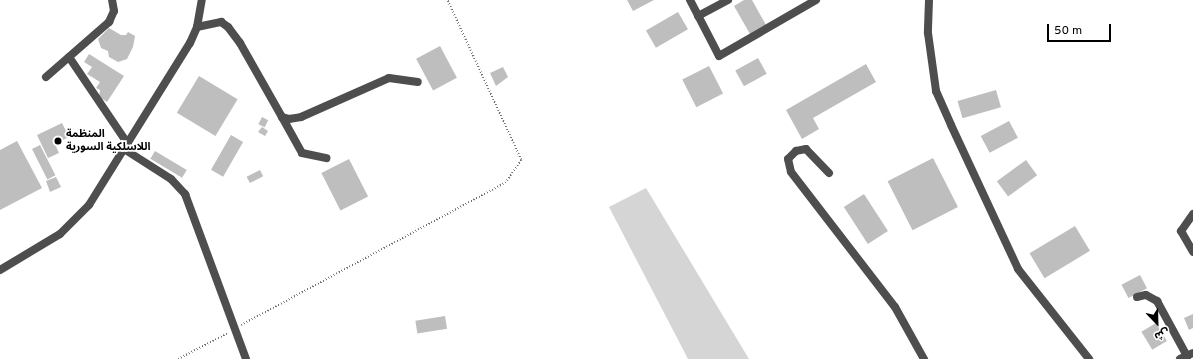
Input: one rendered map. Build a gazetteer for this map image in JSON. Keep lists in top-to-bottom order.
{
  "places": ["المنظمة اللاسلكية السورية"],
  "scale_bar": "50 m",
  "north": "bottom right"
}
